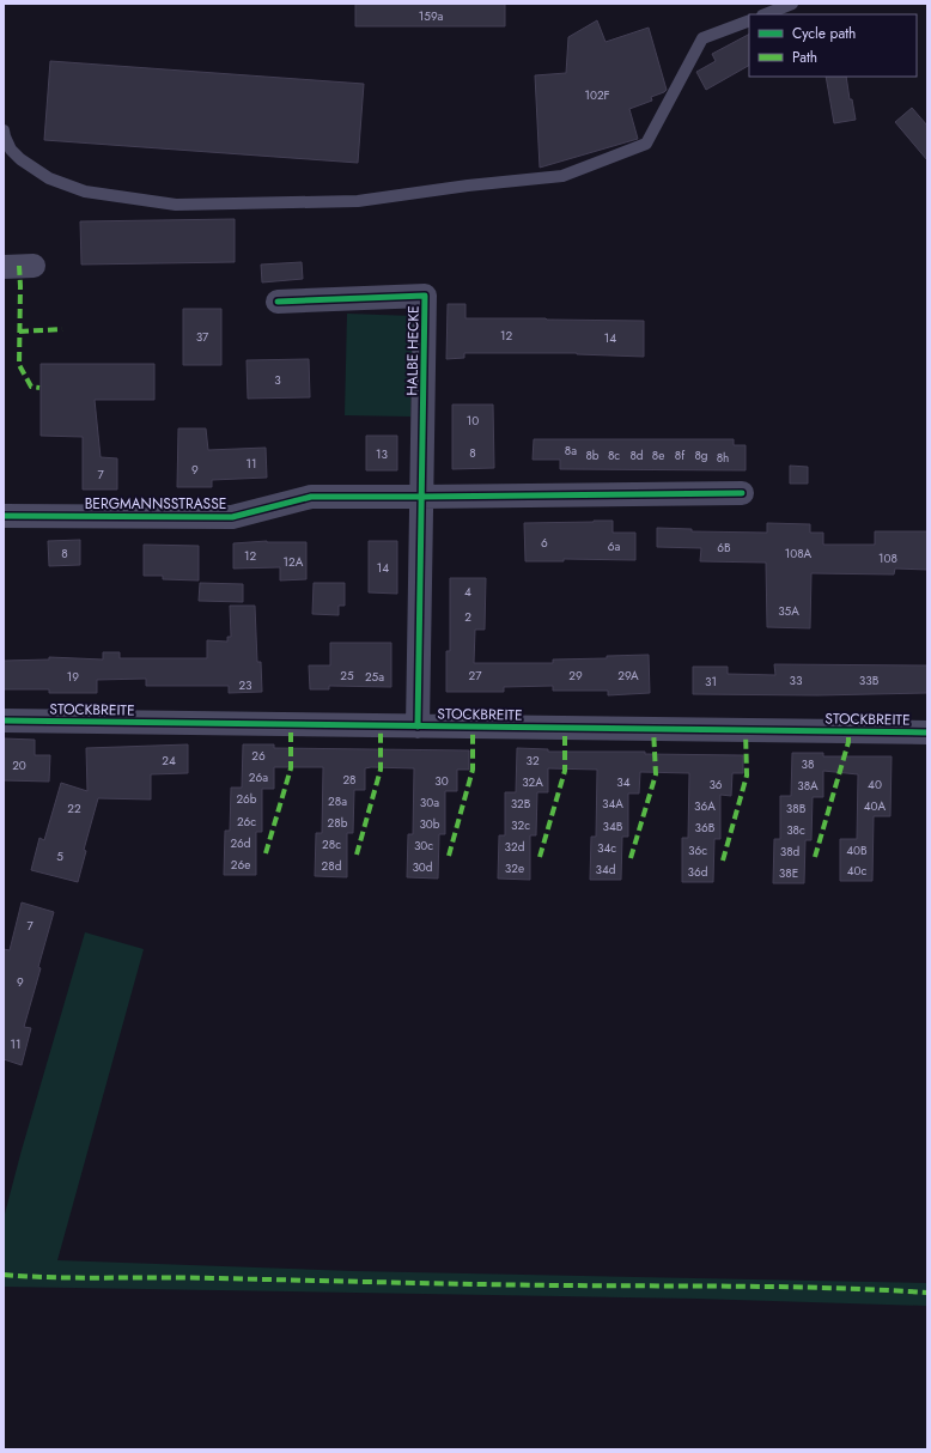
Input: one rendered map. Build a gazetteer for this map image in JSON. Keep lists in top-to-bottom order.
{
  "streets": {
    "street": ["HALBE HECKE", "BERGMANNSSTRASSE", "STOCKBREITE"]
  },
  "crossings": [
    ["HALBE HECKE", "BERGMANNSSTRASSE"],
    ["HALBE HECKE", "STOCKBREITE"]
  ],
  "house_numbers": [
    "159a",
    "102F",
    "12",
    "37",
    "14",
    "3",
    "10",
    "8a",
    "8",
    "13",
    "8b",
    "8c",
    "8d",
    "8e",
    "8f",
    "8g",
    "8h",
    "11",
    "9",
    "7",
    "6",
    "6a",
    "6B",
    "8",
    "108A",
    "12",
    "108",
    "12A",
    "14",
    "4",
    "35A",
    "2",
    "25",
    "27",
    "29",
    "29A",
    "19",
    "25a",
    "33",
    "33B",
    "31",
    "23",
    "26",
    "24",
    "32",
    "38",
    "20",
    "26a",
    "28",
    "30",
    "32A",
    "34",
    "36",
    "40",
    "38A",
    "26b",
    "28a",
    "30a",
    "32B",
    "34A",
    "36A",
    "40A",
    "22",
    "38B",
    "26c",
    "28b",
    "30b",
    "32c",
    "34B",
    "36B",
    "38c",
    "26d",
    "28c",
    "30c",
    "32d",
    "34c",
    "36c",
    "40B",
    "38d",
    "5",
    "26e",
    "28d",
    "30d",
    "32e",
    "34d",
    "40c",
    "36d",
    "38E",
    "7",
    "9",
    "11"
  ],
  "legend": ["Cycle path", "Path"]
}
